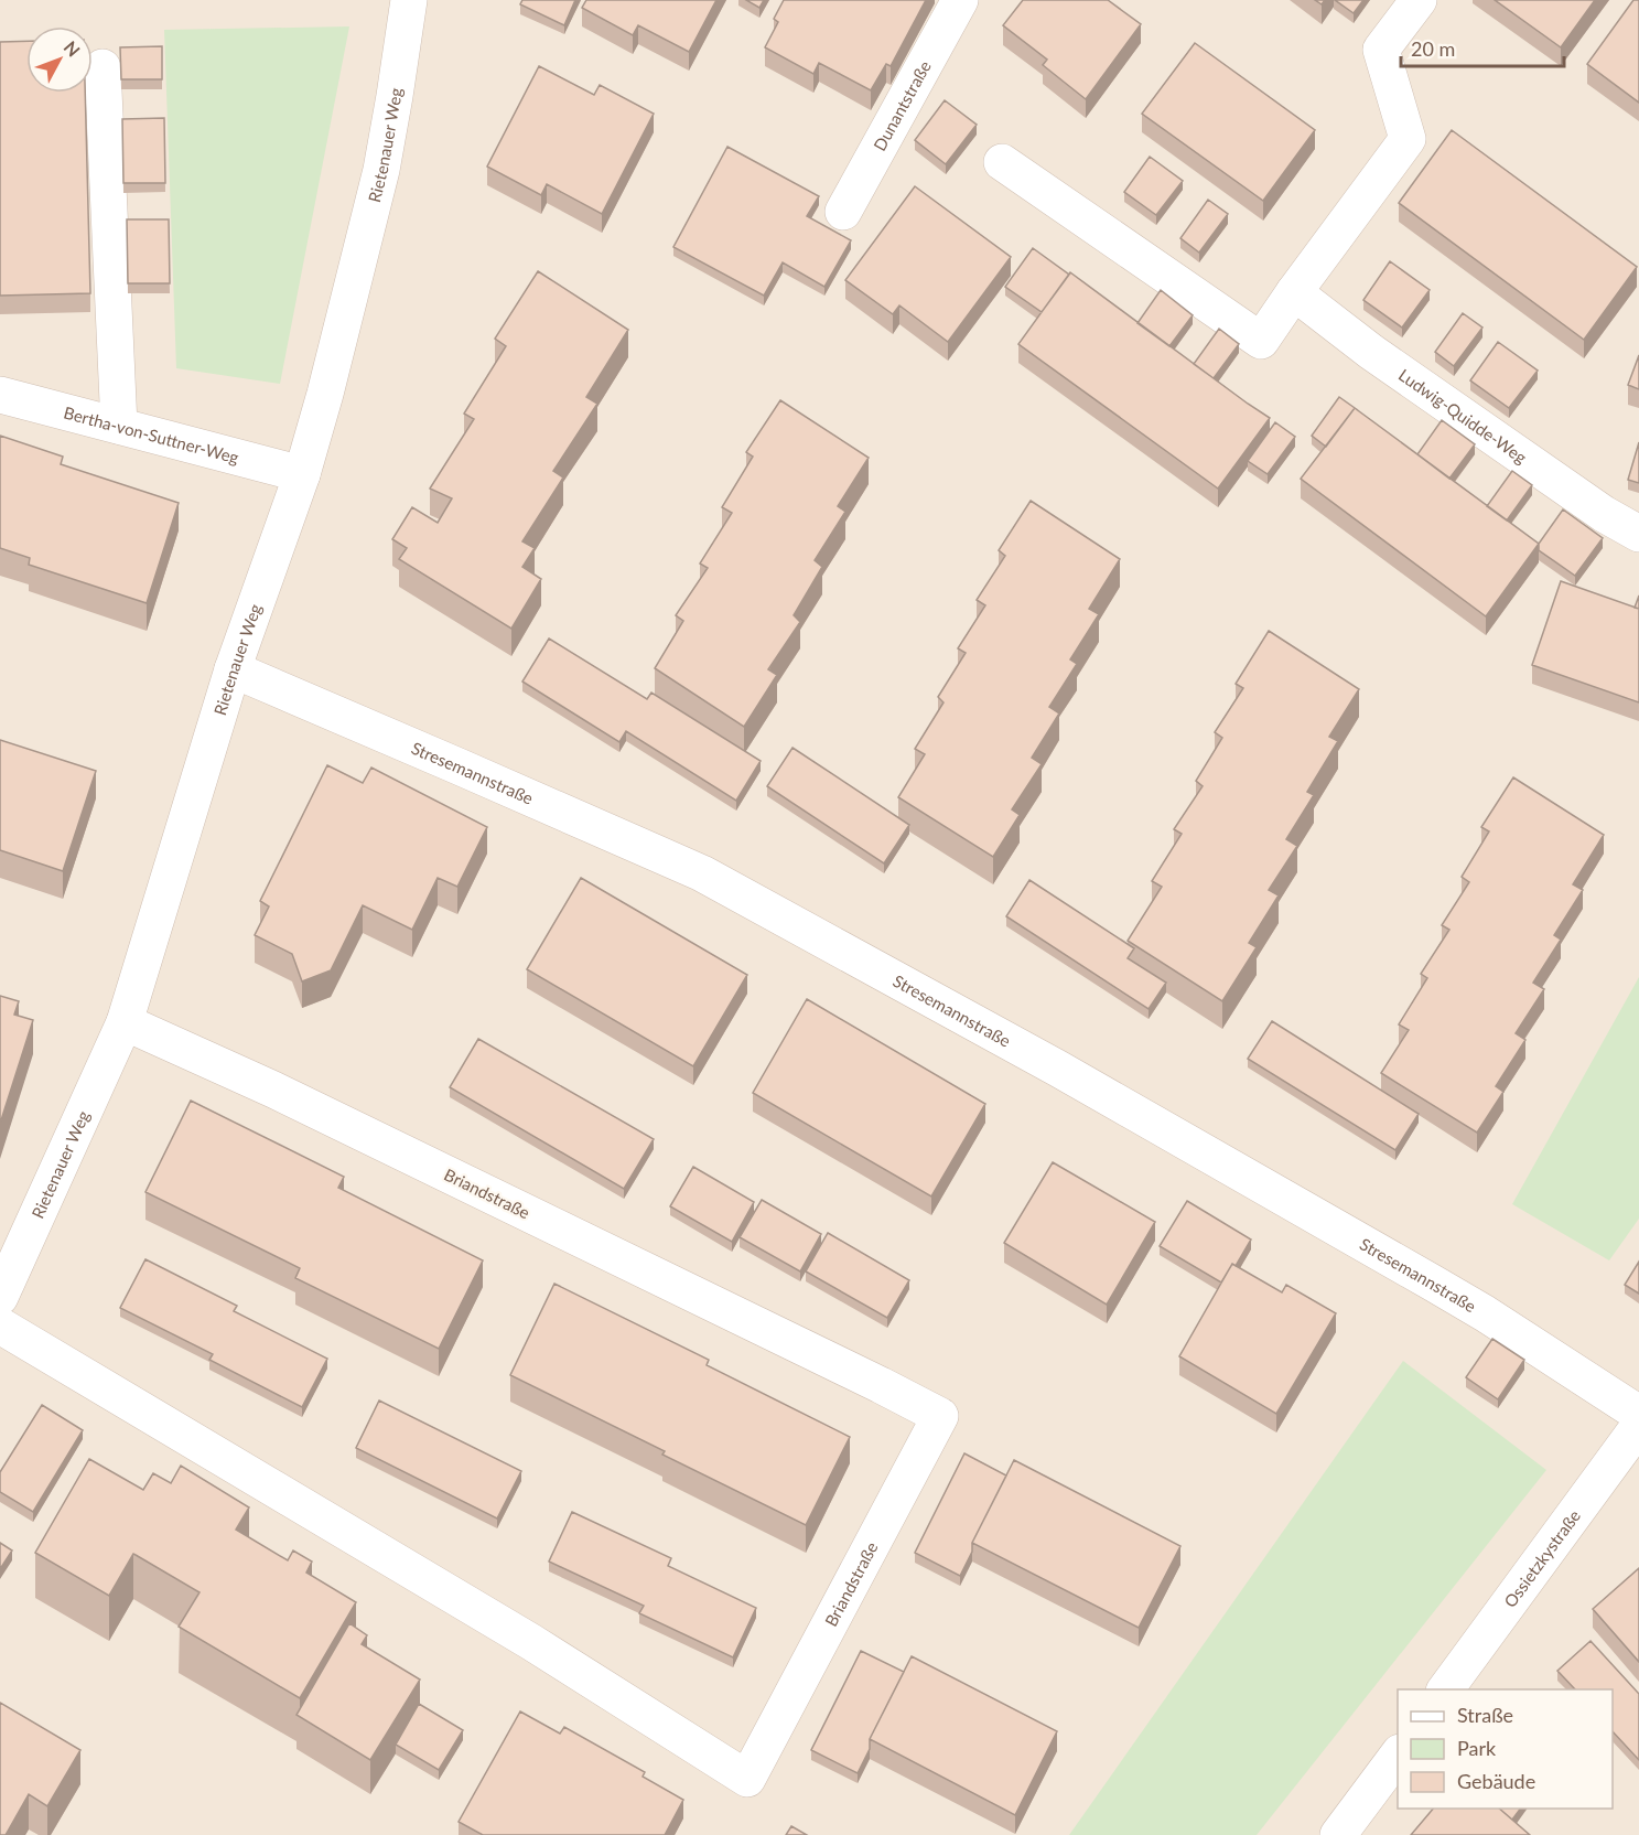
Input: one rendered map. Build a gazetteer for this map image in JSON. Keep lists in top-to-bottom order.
{
  "streets": {
    "street": [
      "Dunantstraße",
      "Rietenauer Weg",
      "Ludwig-Quidde-Weg",
      "Bertha-von-Suttner-Weg",
      "Stresemannstraße",
      "Briandstraße",
      "Ossietzkystraße"
    ]
  },
  "crossings": [
    ["Rietenauer Weg", "Bertha-von-Suttner-Weg"],
    ["Rietenauer Weg", "Stresemannstraße"],
    ["Rietenauer Weg", "Briandstraße"]
  ],
  "legend": ["Straße", "Park", "Gebäude"],
  "scale_bar": "20 m",
  "north": "top right"
}
